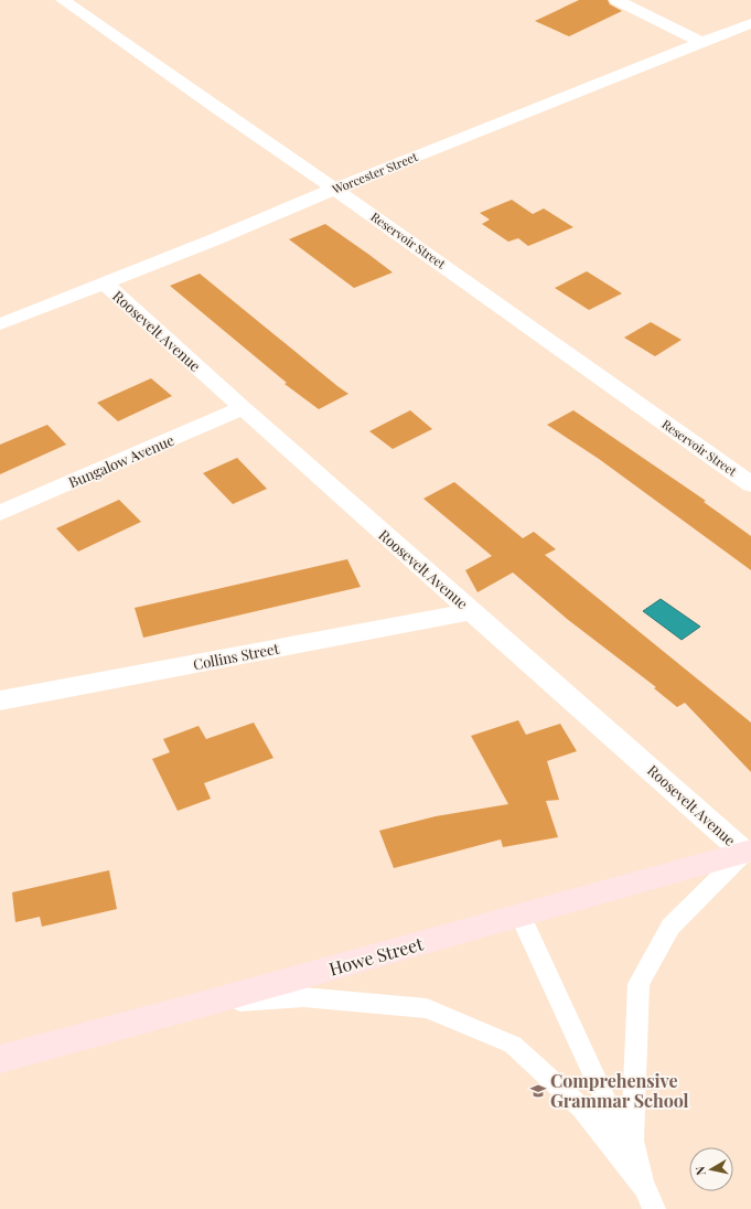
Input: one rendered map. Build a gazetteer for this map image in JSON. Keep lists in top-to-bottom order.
{
  "streets": {
    "main road": ["Howe Street"],
    "street": [
      "Worcester Street",
      "Reservoir Street",
      "Roosevelt Avenue",
      "Bungalow Avenue",
      "Collins Street"
    ]
  },
  "crossings": [
    ["Worcester Street", "Reservoir Street"],
    ["Worcester Street", "Roosevelt Avenue"],
    ["Roosevelt Avenue", "Bungalow Avenue"],
    ["Roosevelt Avenue", "Collins Street"],
    ["Roosevelt Avenue", "Howe Street"]
  ],
  "places": {
    "school or university": ["Comprehensive Grammar School"]
  },
  "north": "left"
}
